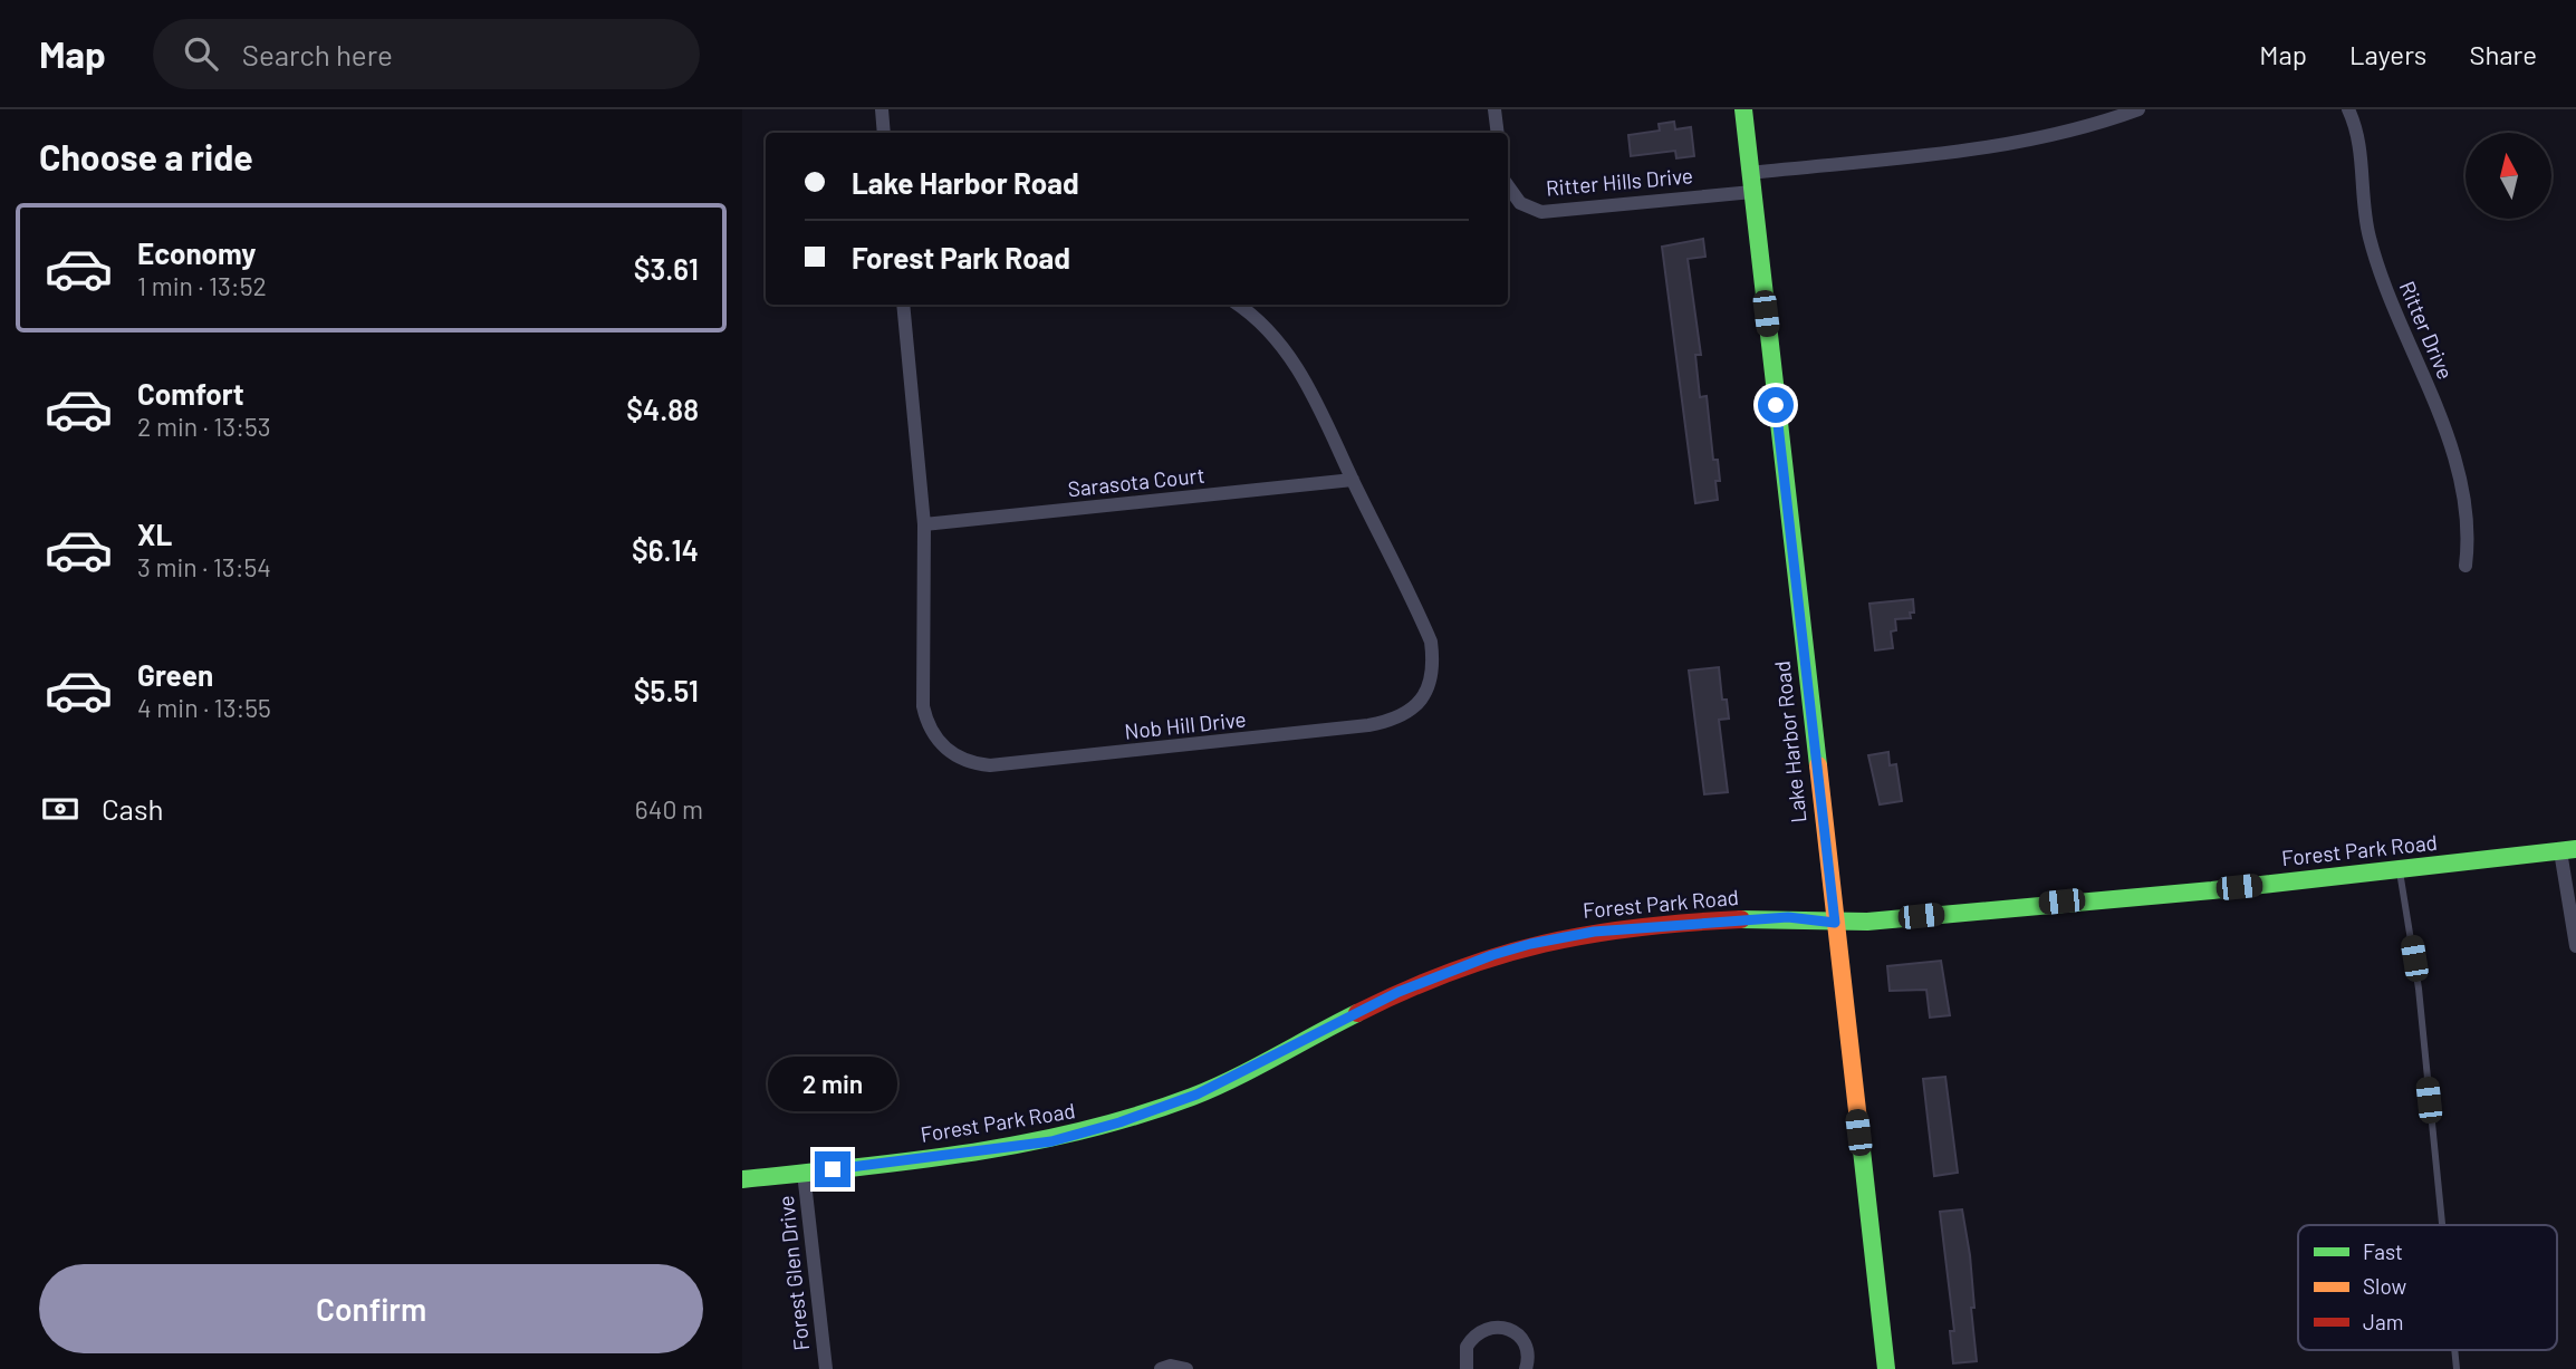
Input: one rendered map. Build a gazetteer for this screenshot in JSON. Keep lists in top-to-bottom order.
{
  "streets": {
    "street": [
      "Ritter Hills Drive",
      "Ritter Drive",
      "Sarasota Court",
      "Nob Hill Drive",
      "Lake Harbor Road",
      "Forest Park Road",
      "Forest Glen Drive"
    ]
  },
  "crossings": [
    ["Ritter Hills Drive", "Lake Harbor Road"],
    ["Sarasota Court", "Nob Hill Drive"],
    ["Lake Harbor Road", "Forest Park Road"],
    ["Forest Park Road", "Forest Glen Drive"]
  ],
  "legend": ["Fast", "Slow", "Jam"],
  "north": "top",
  "page": {
    "header": "Map",
    "search": "Search here",
    "nav": ["Map", "Layers", "Share"],
    "heading": "Choose a ride",
    "banner": ["Lake Harbor Road", "Forest Park Road"],
    "list": [
      {
        "name": "Economy",
        "note": "1 min · 13:52",
        "value": "$3.61"
      },
      {
        "name": "Comfort",
        "note": "2 min · 13:53",
        "value": "$4.88"
      },
      {
        "name": "XL",
        "note": "3 min · 13:54",
        "value": "$6.14"
      },
      {
        "name": "Green",
        "note": "4 min · 13:55",
        "value": "$5.51"
      }
    ],
    "pay": ["Cash", "640 m"],
    "bubble": "2 min",
    "buttons": "Confirm"
  }
}
